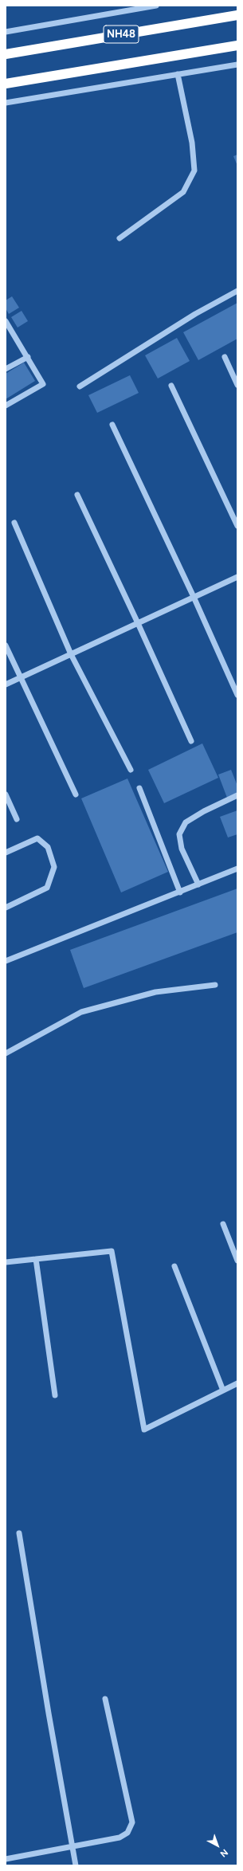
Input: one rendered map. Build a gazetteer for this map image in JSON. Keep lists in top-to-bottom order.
{
  "streets": {
    "highway": ["NH48"]
  },
  "north": "bottom right"
}
